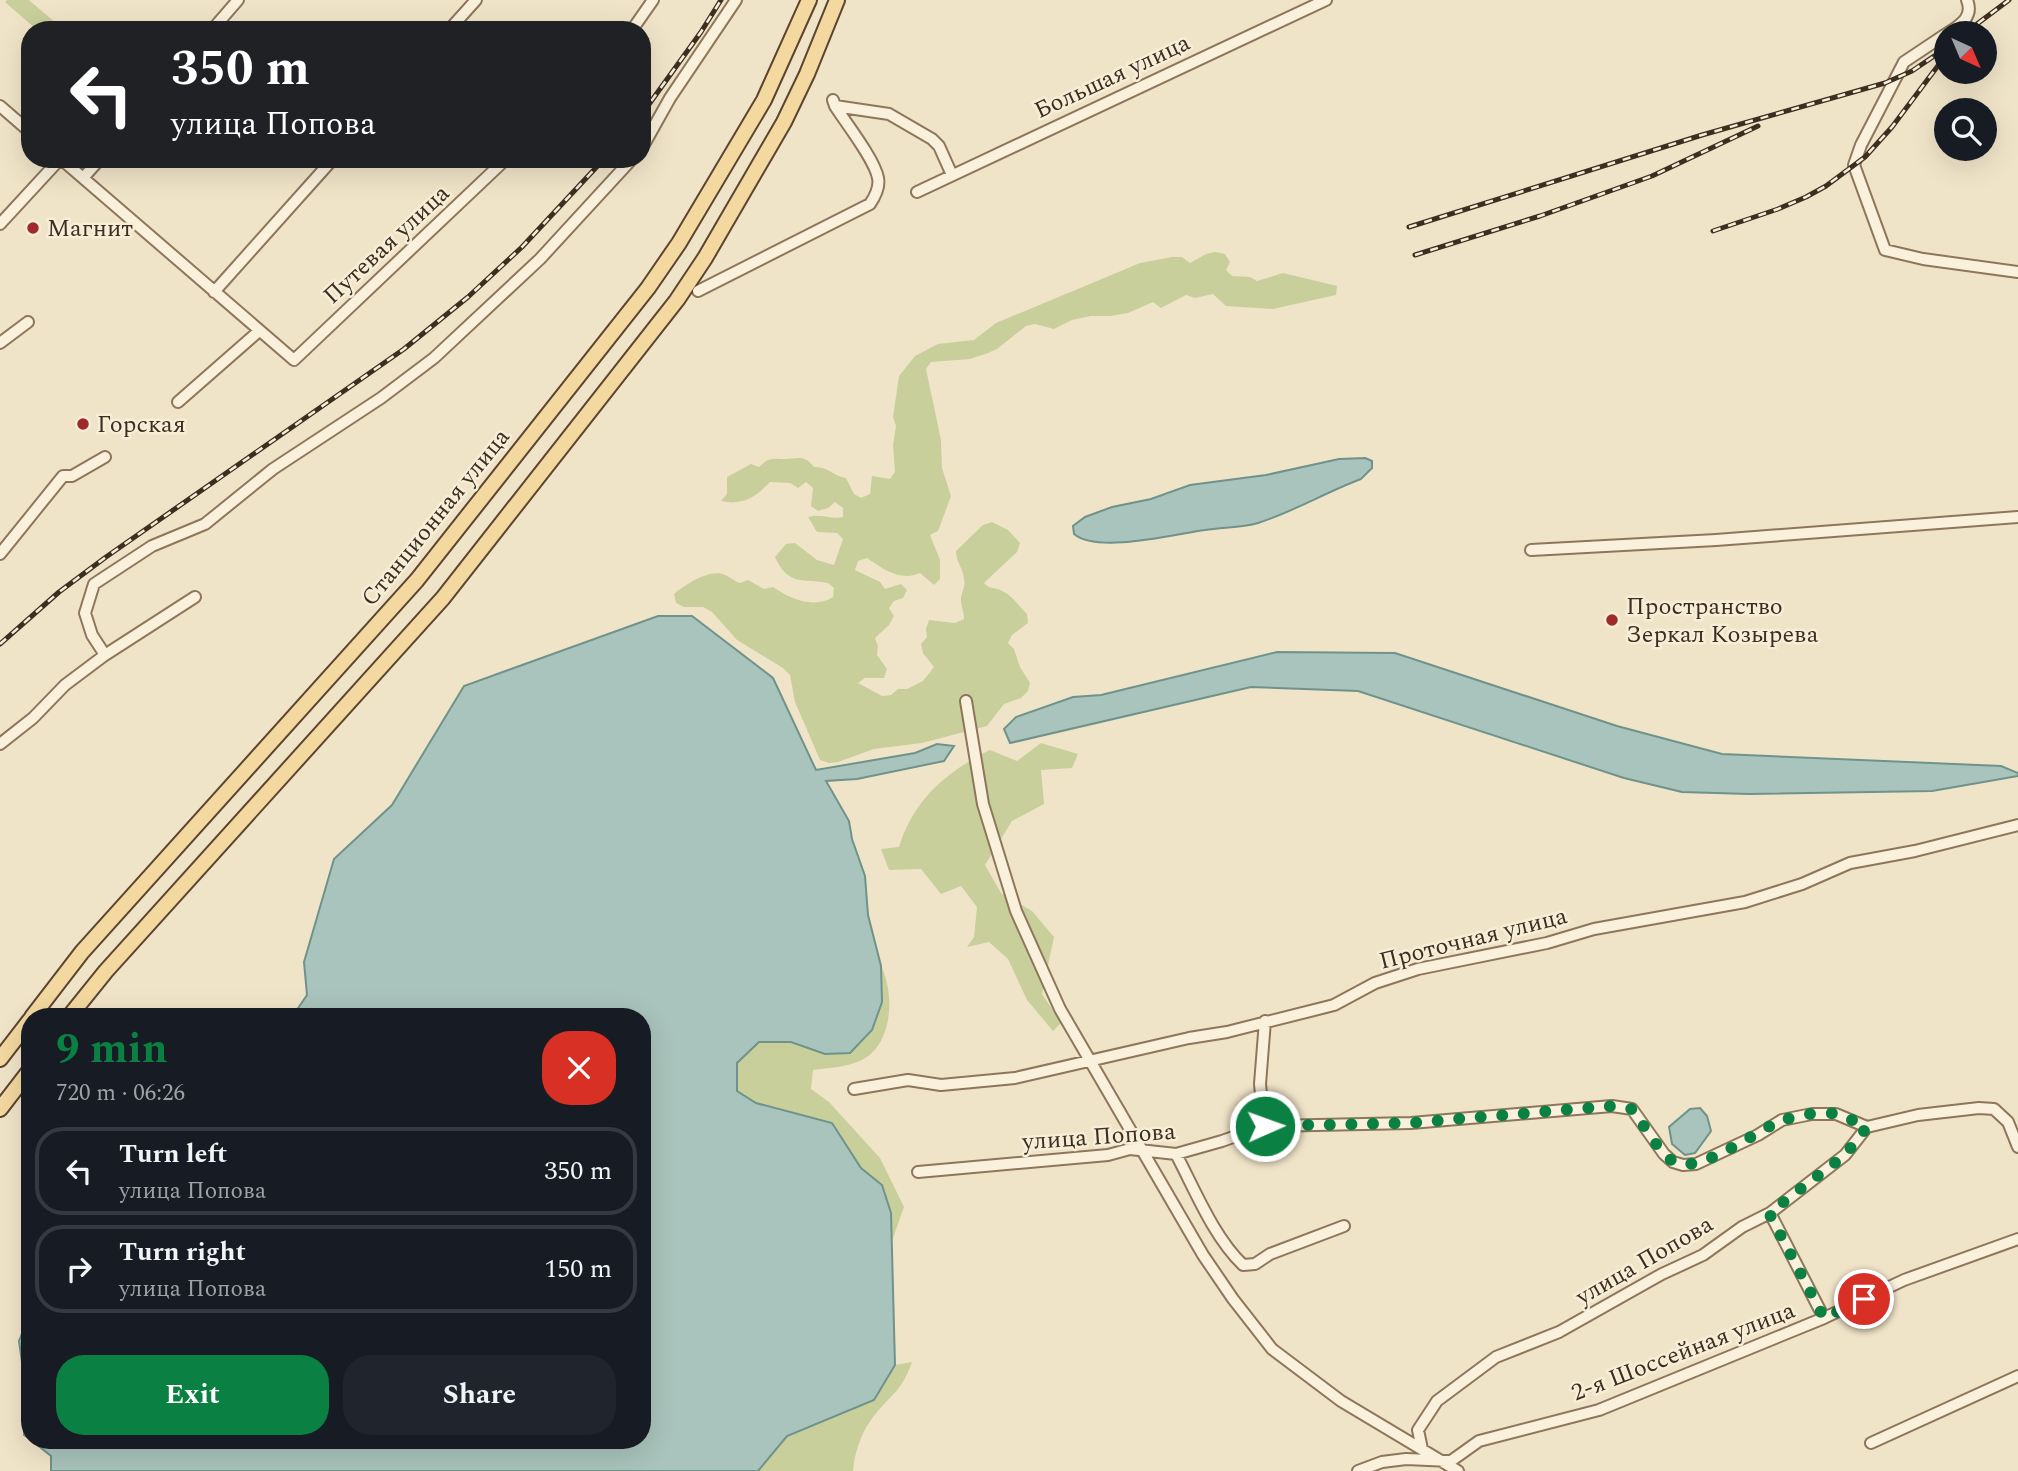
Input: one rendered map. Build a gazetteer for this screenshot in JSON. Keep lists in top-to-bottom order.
{
  "streets": {
    "main road": ["Станционная улица"],
    "street": [
      "Большая улица",
      "Путевая улица",
      "Проточная улица",
      "улица Попова",
      "2-я Шоссейная улица"
    ]
  },
  "places": ["Магнит", "Горская", "Пространство Зеркал Козырева"],
  "north": "bottom right",
  "page": {
    "turn": ["350 m", "улица Попова"],
    "heading": ["9 min", "720 m · 06:26"],
    "list": [
      {
        "name": "Turn left",
        "note": "улица Попова",
        "value": "350 m"
      },
      {
        "name": "Turn right",
        "note": "улица Попова",
        "value": "150 m"
      }
    ],
    "buttons": ["Exit", "Share"]
  }
}
